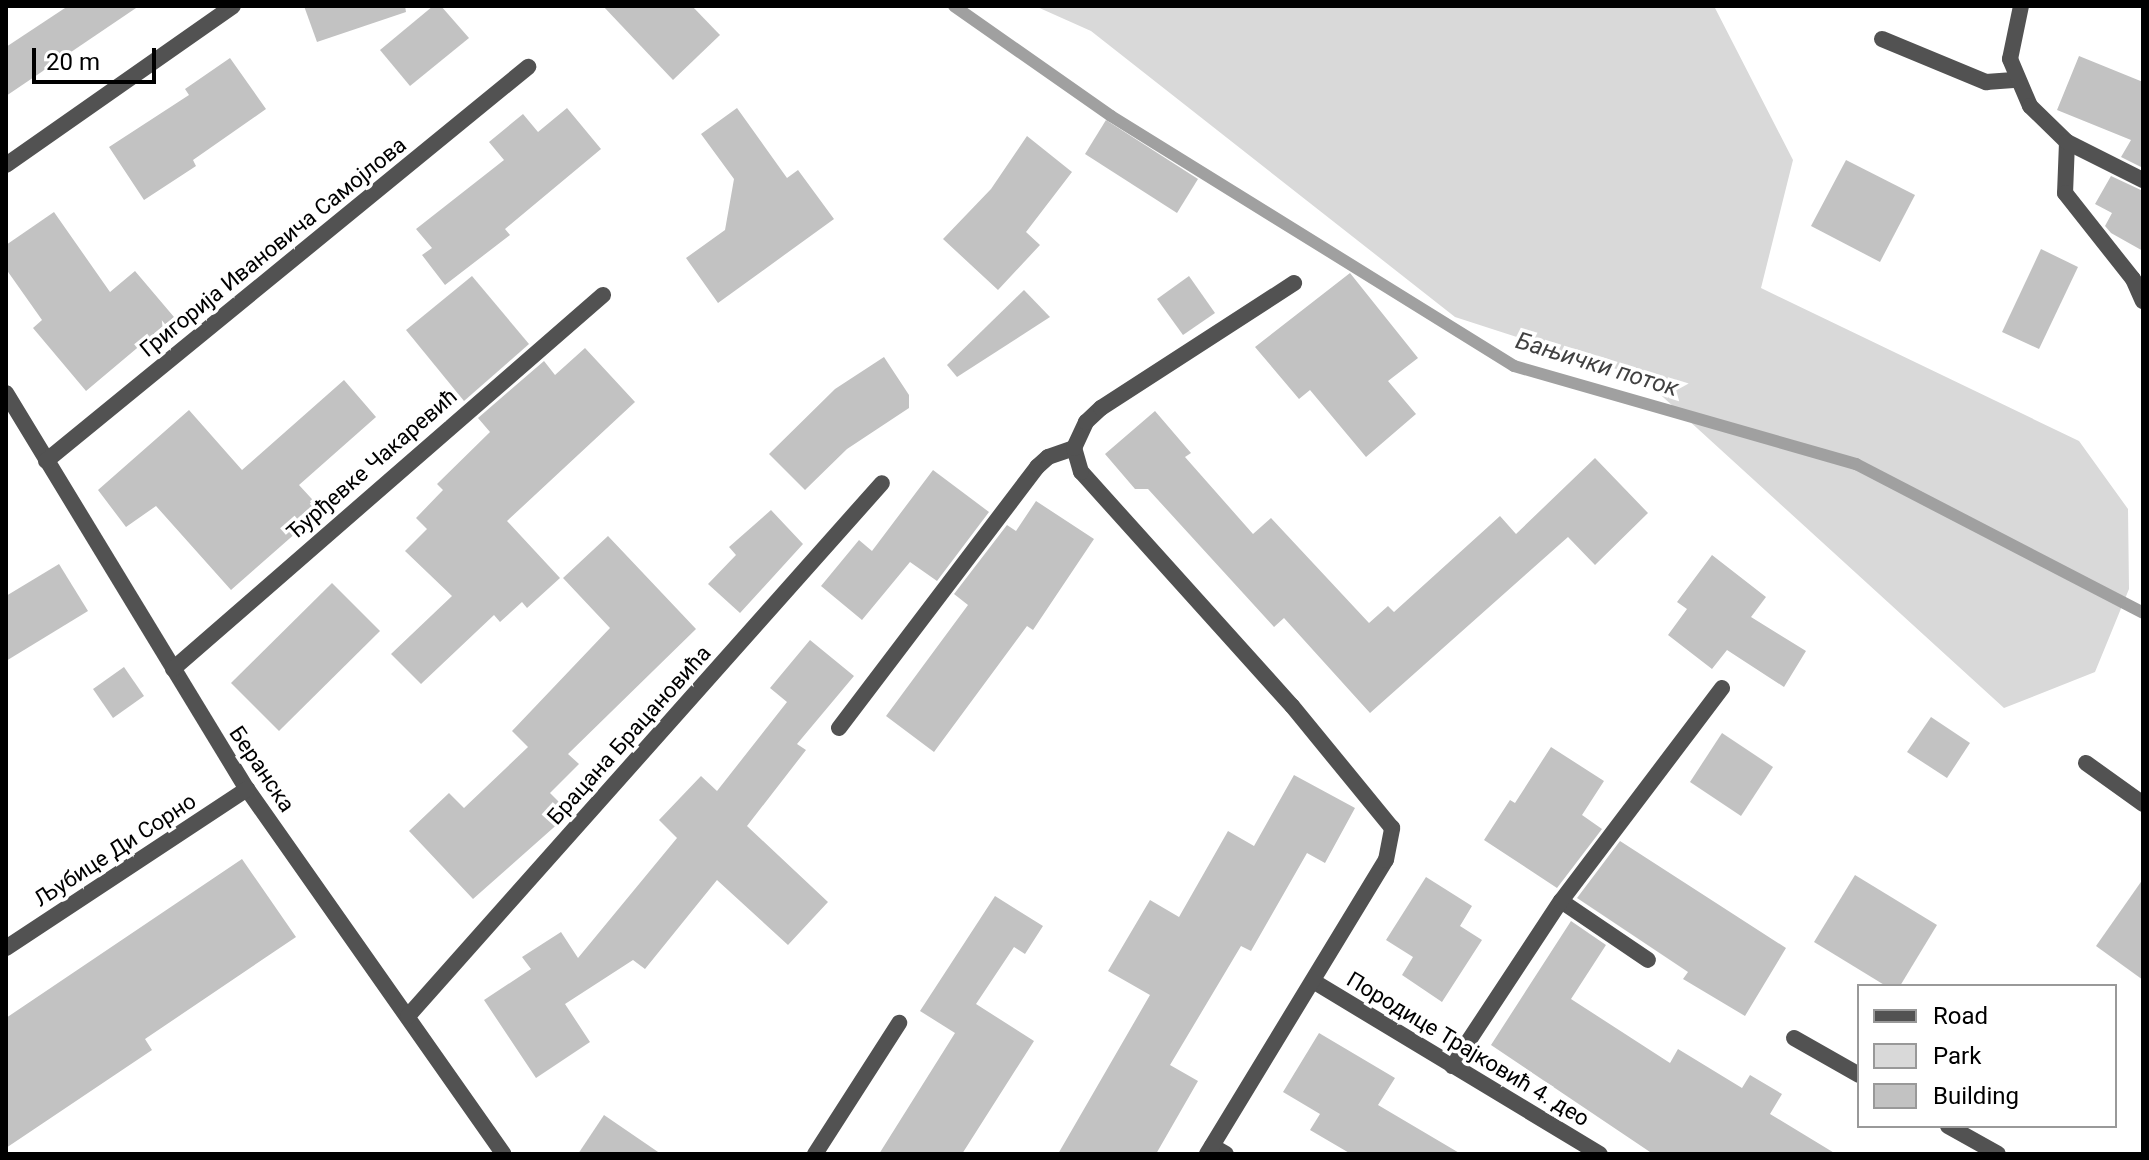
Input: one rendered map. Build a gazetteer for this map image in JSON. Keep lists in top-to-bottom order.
{
  "streets": {
    "street": [
      "Григорија Ивановича Самојлова",
      "Ђурђевке Чакаревић",
      "Брацана Брацановића",
      "Беранска",
      "Љубице Ди Сорно",
      "Породице Трајковић 4. део"
    ]
  },
  "crossings": [
    ["Григорија Ивановича Самојлова", "Беранска"],
    ["Ђурђевке Чакаревић", "Беранска"],
    ["Брацана Брацановића", "Беранска"],
    ["Беранска", "Љубице Ди Сорно"]
  ],
  "water": ["Бањички поток"],
  "legend": ["Road", "Park", "Building"],
  "scale_bar": "20 m"
}
